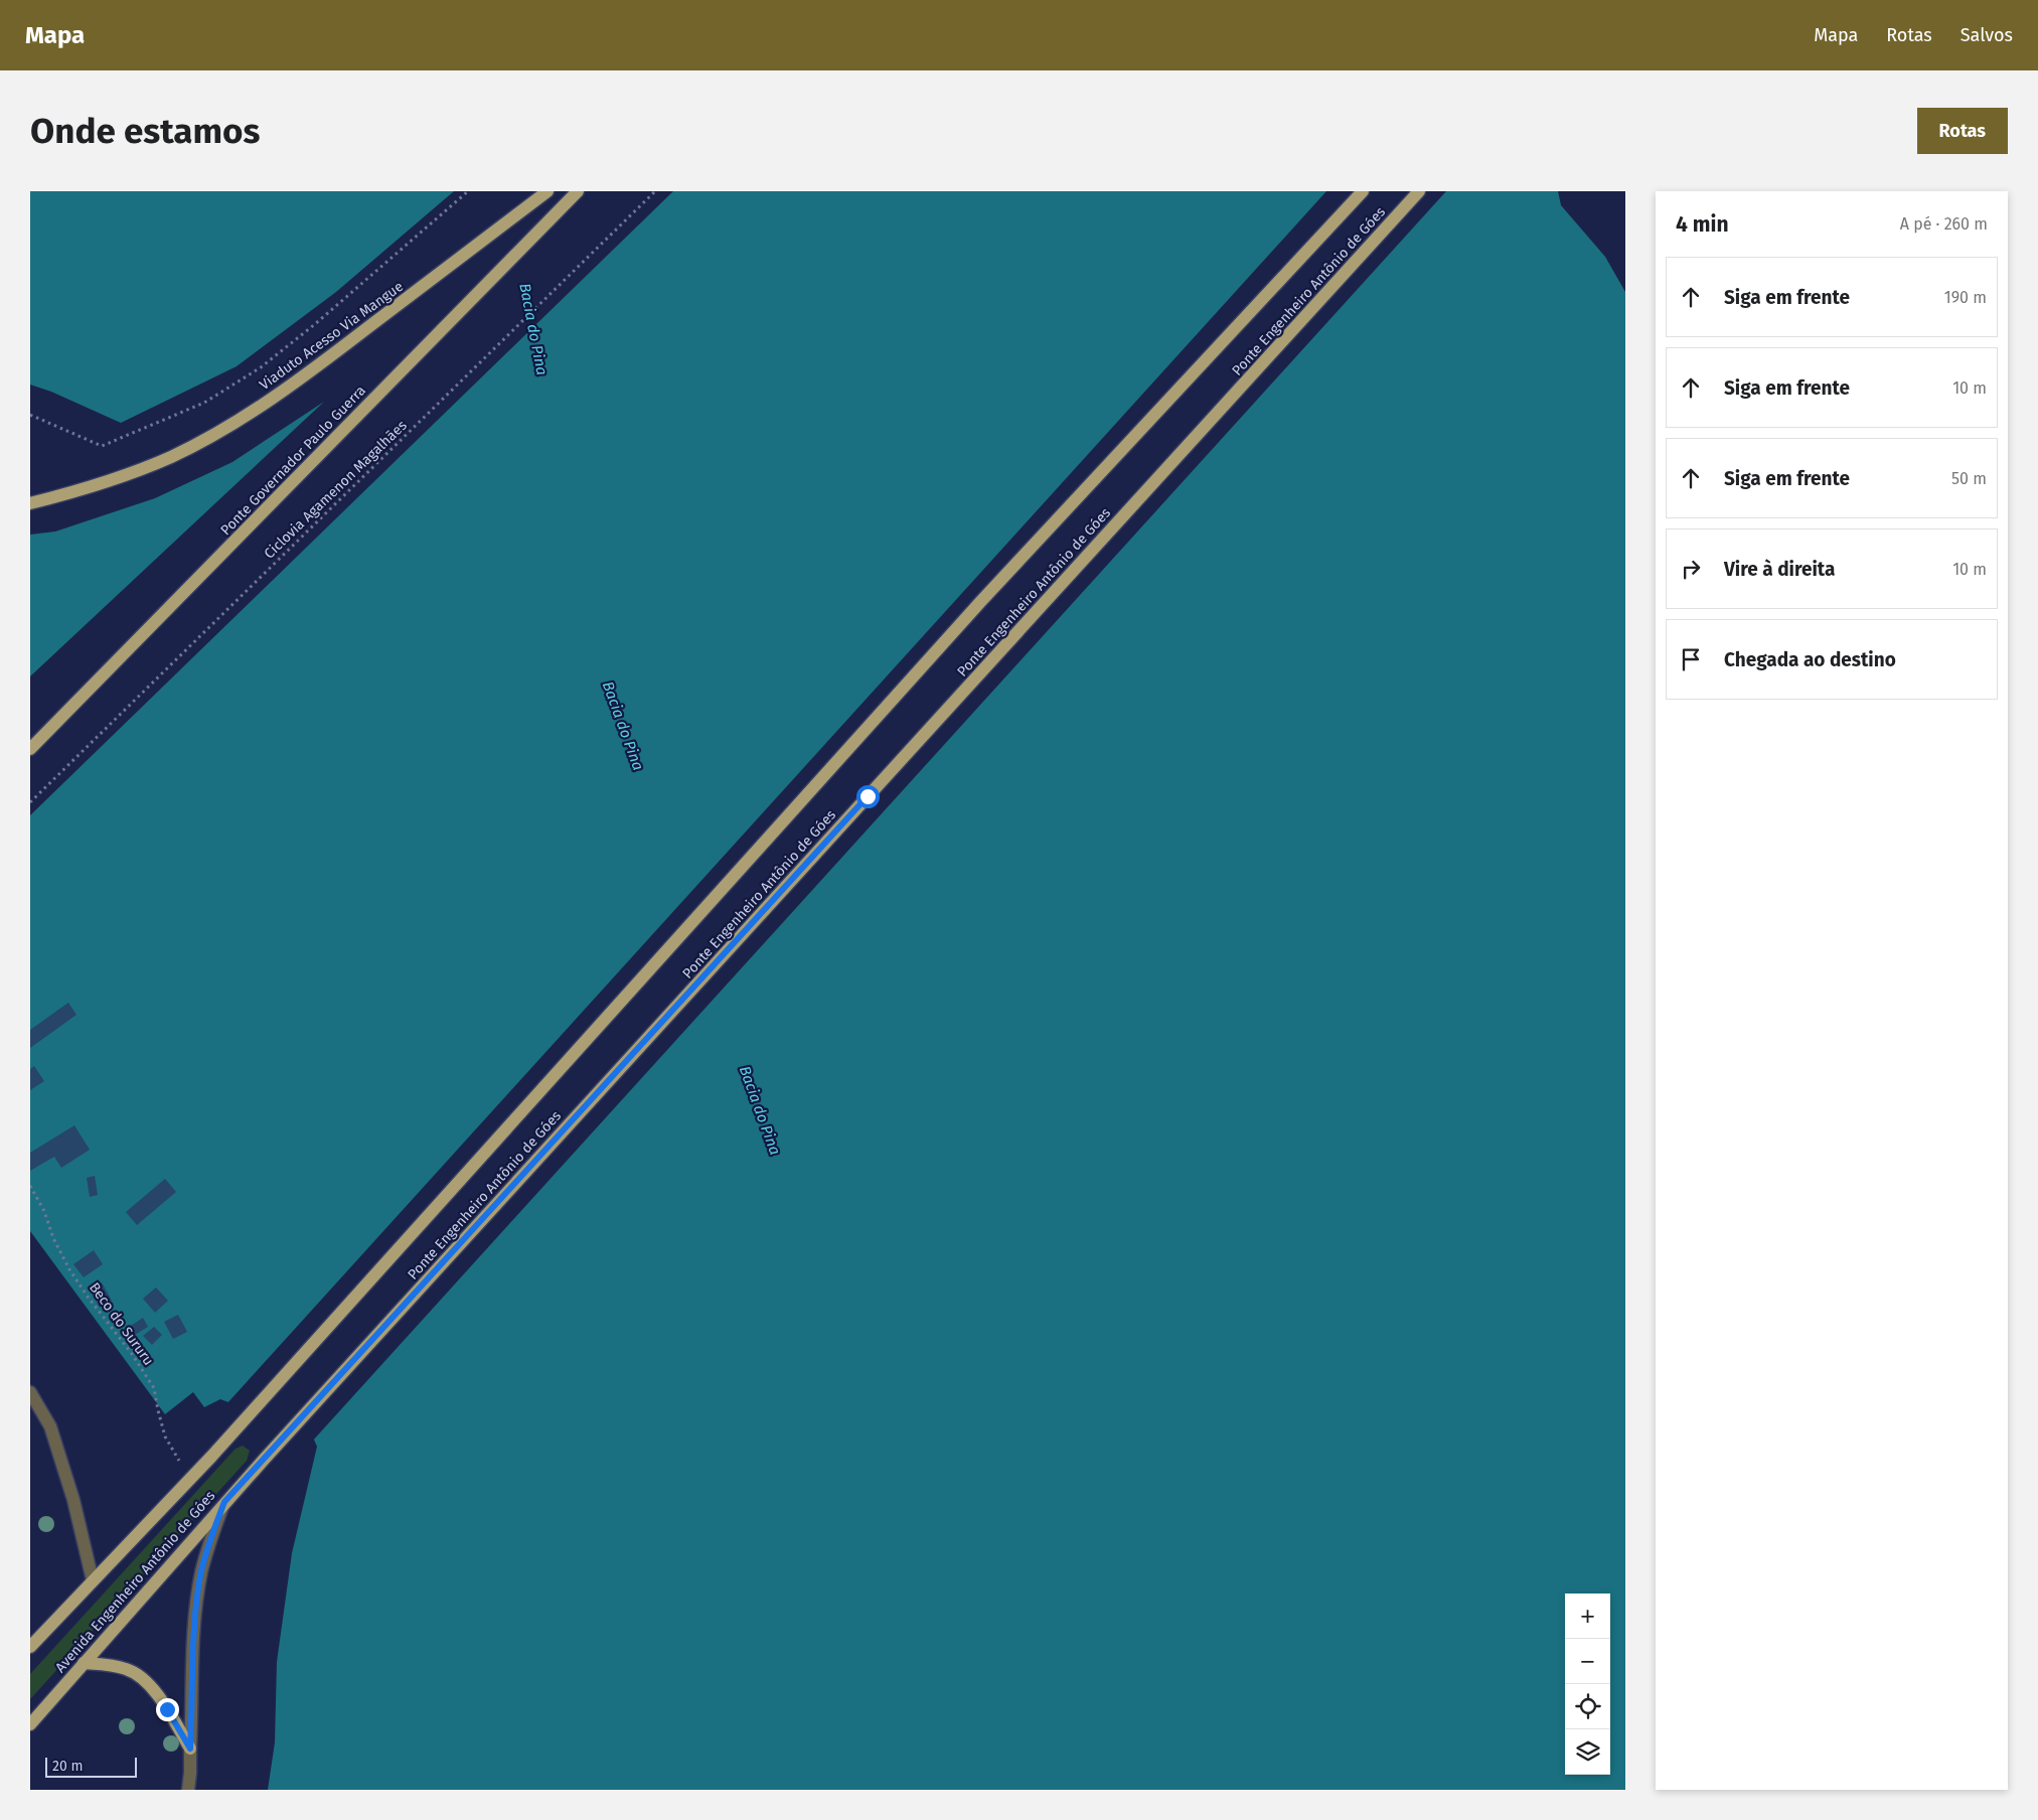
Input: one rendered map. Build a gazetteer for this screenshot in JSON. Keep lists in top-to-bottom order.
{
  "streets": {
    "main road": [
      "Ponte Engenheiro Antônio de Góes",
      "Viaduto Acesso Via Mangue",
      "Ponte Governador Paulo Guerra",
      "Avenida Engenheiro Antônio de Góes"
    ],
    "path": ["Ciclovia Agamenon Magalhães", "Beco do Sururu"]
  },
  "crossings": [
    ["Ponte Engenheiro Antônio de Góes", "Avenida Engenheiro Antônio de Góes"],
    ["Beco do Sururu", "Avenida Engenheiro Antônio de Góes"]
  ],
  "water": ["Bacia do Pina"],
  "scale_bar": "20 m",
  "page": {
    "header": "Mapa",
    "nav": ["Mapa", "Rotas", "Salvos"],
    "buttons": "Rotas",
    "title": "Onde estamos",
    "heading": ["4 min", "A pé · 260 m"],
    "list": [
      ["Siga em frente", "190 m"],
      ["Siga em frente", "10 m"],
      ["Siga em frente", "50 m"],
      ["Vire à direita", "10 m"],
      "Chegada ao destino"
    ],
    "map_buttons": ["+", "−"],
    "scale": "20 m"
  }
}
